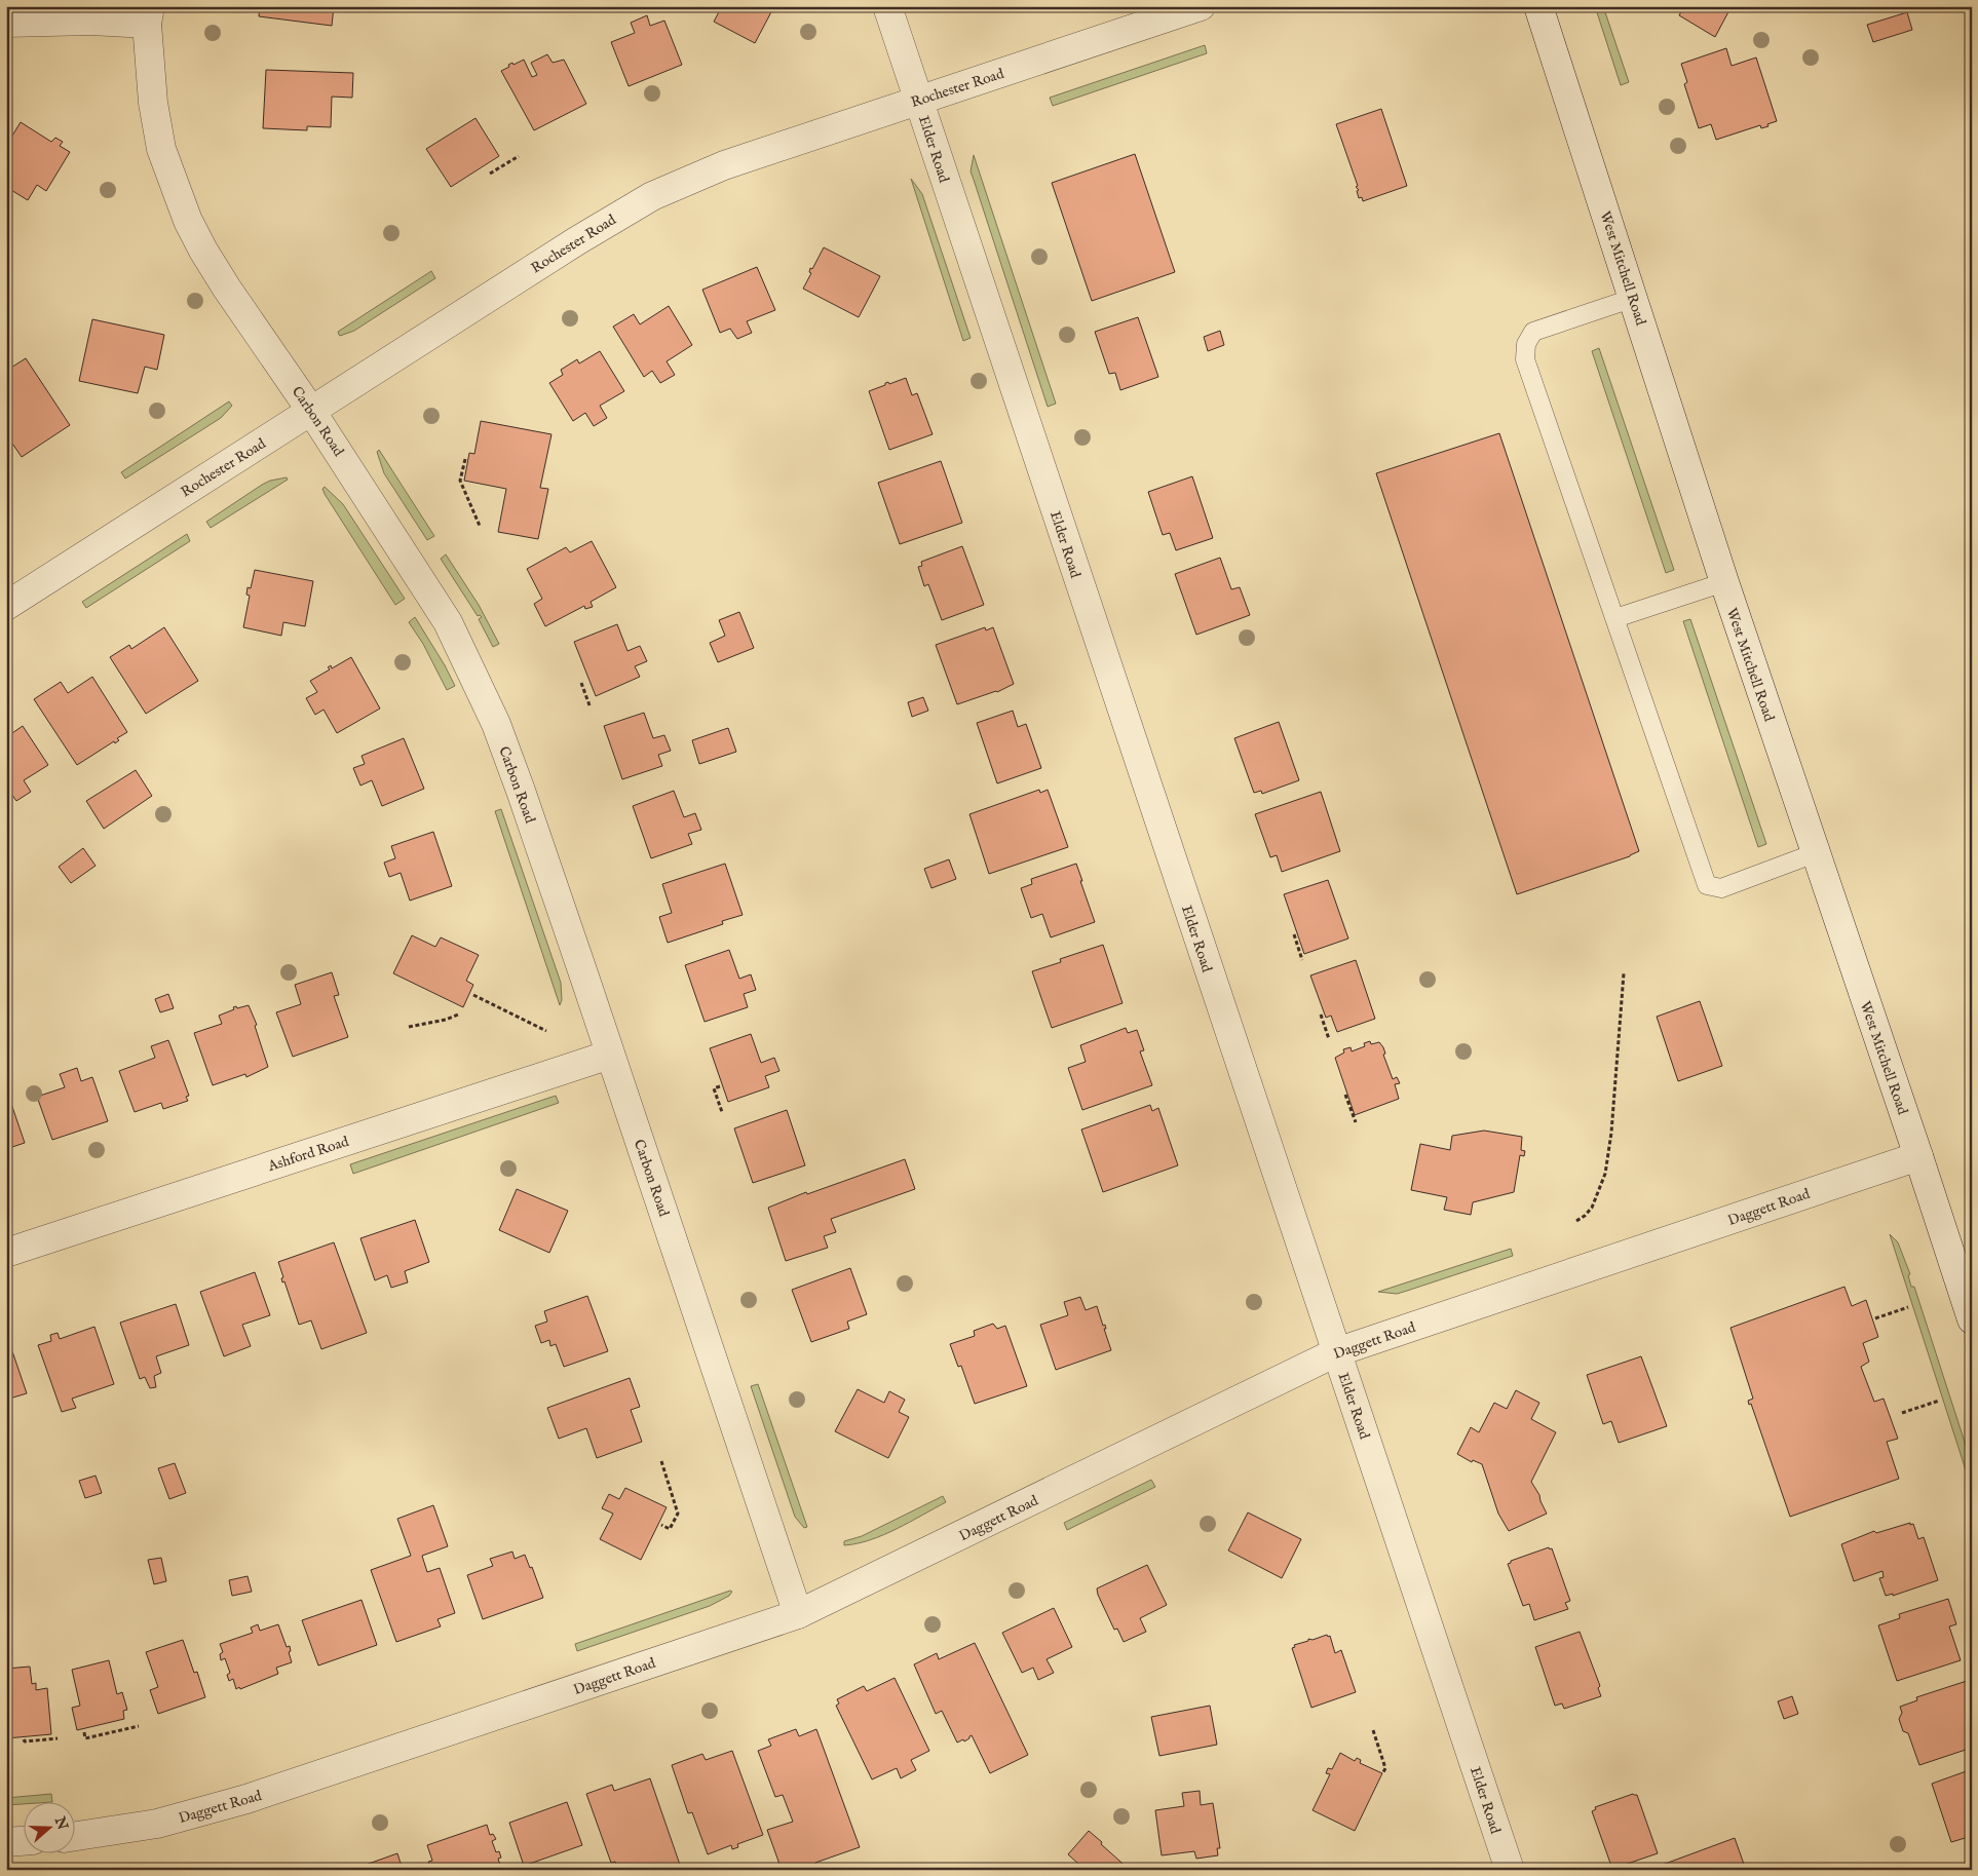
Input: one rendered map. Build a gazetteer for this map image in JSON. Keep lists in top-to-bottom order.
{
  "streets": {
    "street": [
      "Rochester Road",
      "Elder Road",
      "West Mitchell Road",
      "Carbon Road",
      "Ashford Road",
      "Daggett Road"
    ]
  },
  "crossings": [
    ["Rochester Road", "Elder Road"],
    ["Rochester Road", "Carbon Road"],
    ["Elder Road", "Daggett Road"],
    ["West Mitchell Road", "Daggett Road"],
    ["Carbon Road", "Ashford Road"],
    ["Carbon Road", "Daggett Road"]
  ],
  "north": "right"
}
